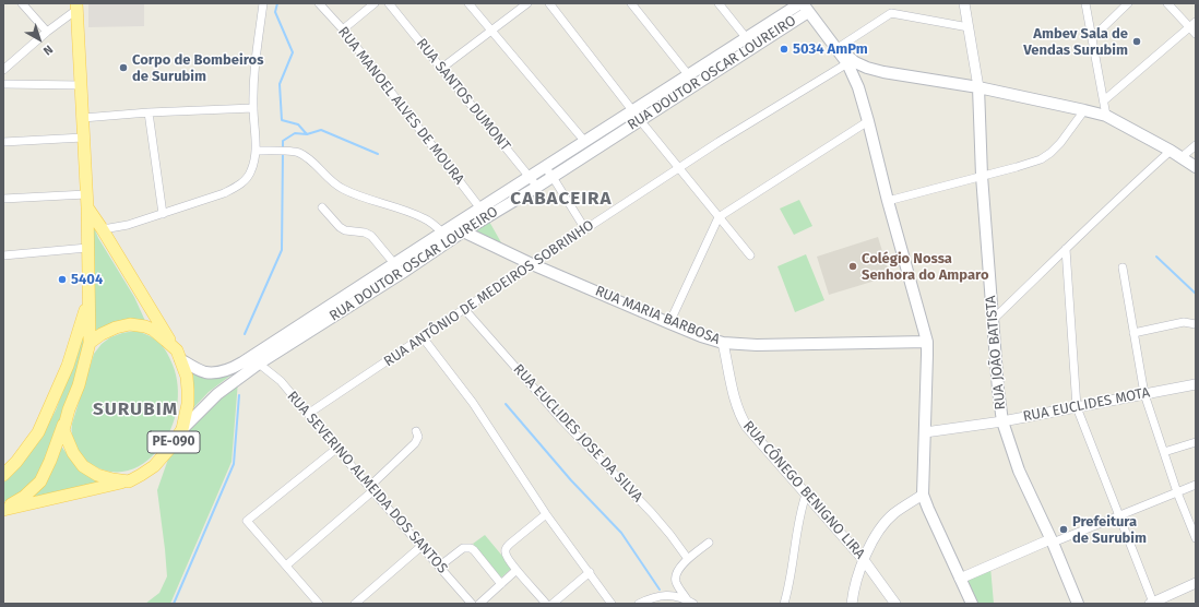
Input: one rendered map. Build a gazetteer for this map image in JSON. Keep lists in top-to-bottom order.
{
  "streets": {
    "main road": [
      "RUA DOUTOR OSCAR LOUREIRO",
      "RUA MARIA BARBOSA",
      "RUA JOÃO BATISTA",
      "PE-090"
    ],
    "street": [
      "RUA SANTOS DUMONT",
      "RUA MANOEL ALVES DE MOURA",
      "RUA ANTÔNIO DE MEDEIROS SOBRINHO",
      "RUA EUCLIDES MOTA",
      "RUA EUCLIDES JOSE DA SILVA",
      "RUA SEVERINO ALMEIDA DOS SANTOS",
      "RUA CÔNEGO BENIGNO LIRA"
    ]
  },
  "crossings": [
    ["RUA DOUTOR OSCAR LOUREIRO", "RUA SANTOS DUMONT"],
    ["RUA DOUTOR OSCAR LOUREIRO", "RUA MANOEL ALVES DE MOURA"],
    ["RUA DOUTOR OSCAR LOUREIRO", "RUA MARIA BARBOSA"],
    ["RUA DOUTOR OSCAR LOUREIRO", "PE-090"],
    ["RUA DOUTOR OSCAR LOUREIRO", "RUA SEVERINO ALMEIDA DOS SANTOS"],
    ["RUA ANTÔNIO DE MEDEIROS SOBRINHO", "RUA MARIA BARBOSA"],
    ["RUA ANTÔNIO DE MEDEIROS SOBRINHO", "RUA EUCLIDES JOSE DA SILVA"],
    ["RUA ANTÔNIO DE MEDEIROS SOBRINHO", "RUA SEVERINO ALMEIDA DOS SANTOS"],
    ["RUA MARIA BARBOSA", "RUA CÔNEGO BENIGNO LIRA"],
    ["RUA JOÃO BATISTA", "RUA EUCLIDES MOTA"]
  ],
  "districts": ["CABACEIRA", "SURUBIM"],
  "places": [
    "Ambev Sala de Vendas Surubim",
    "5034 AmPm",
    "Corpo de Bombeiros de Surubim",
    "Colégio Nossa Senhora do Amparo",
    "5404",
    "Prefeitura de Surubim"
  ],
  "north": "bottom right"
}
